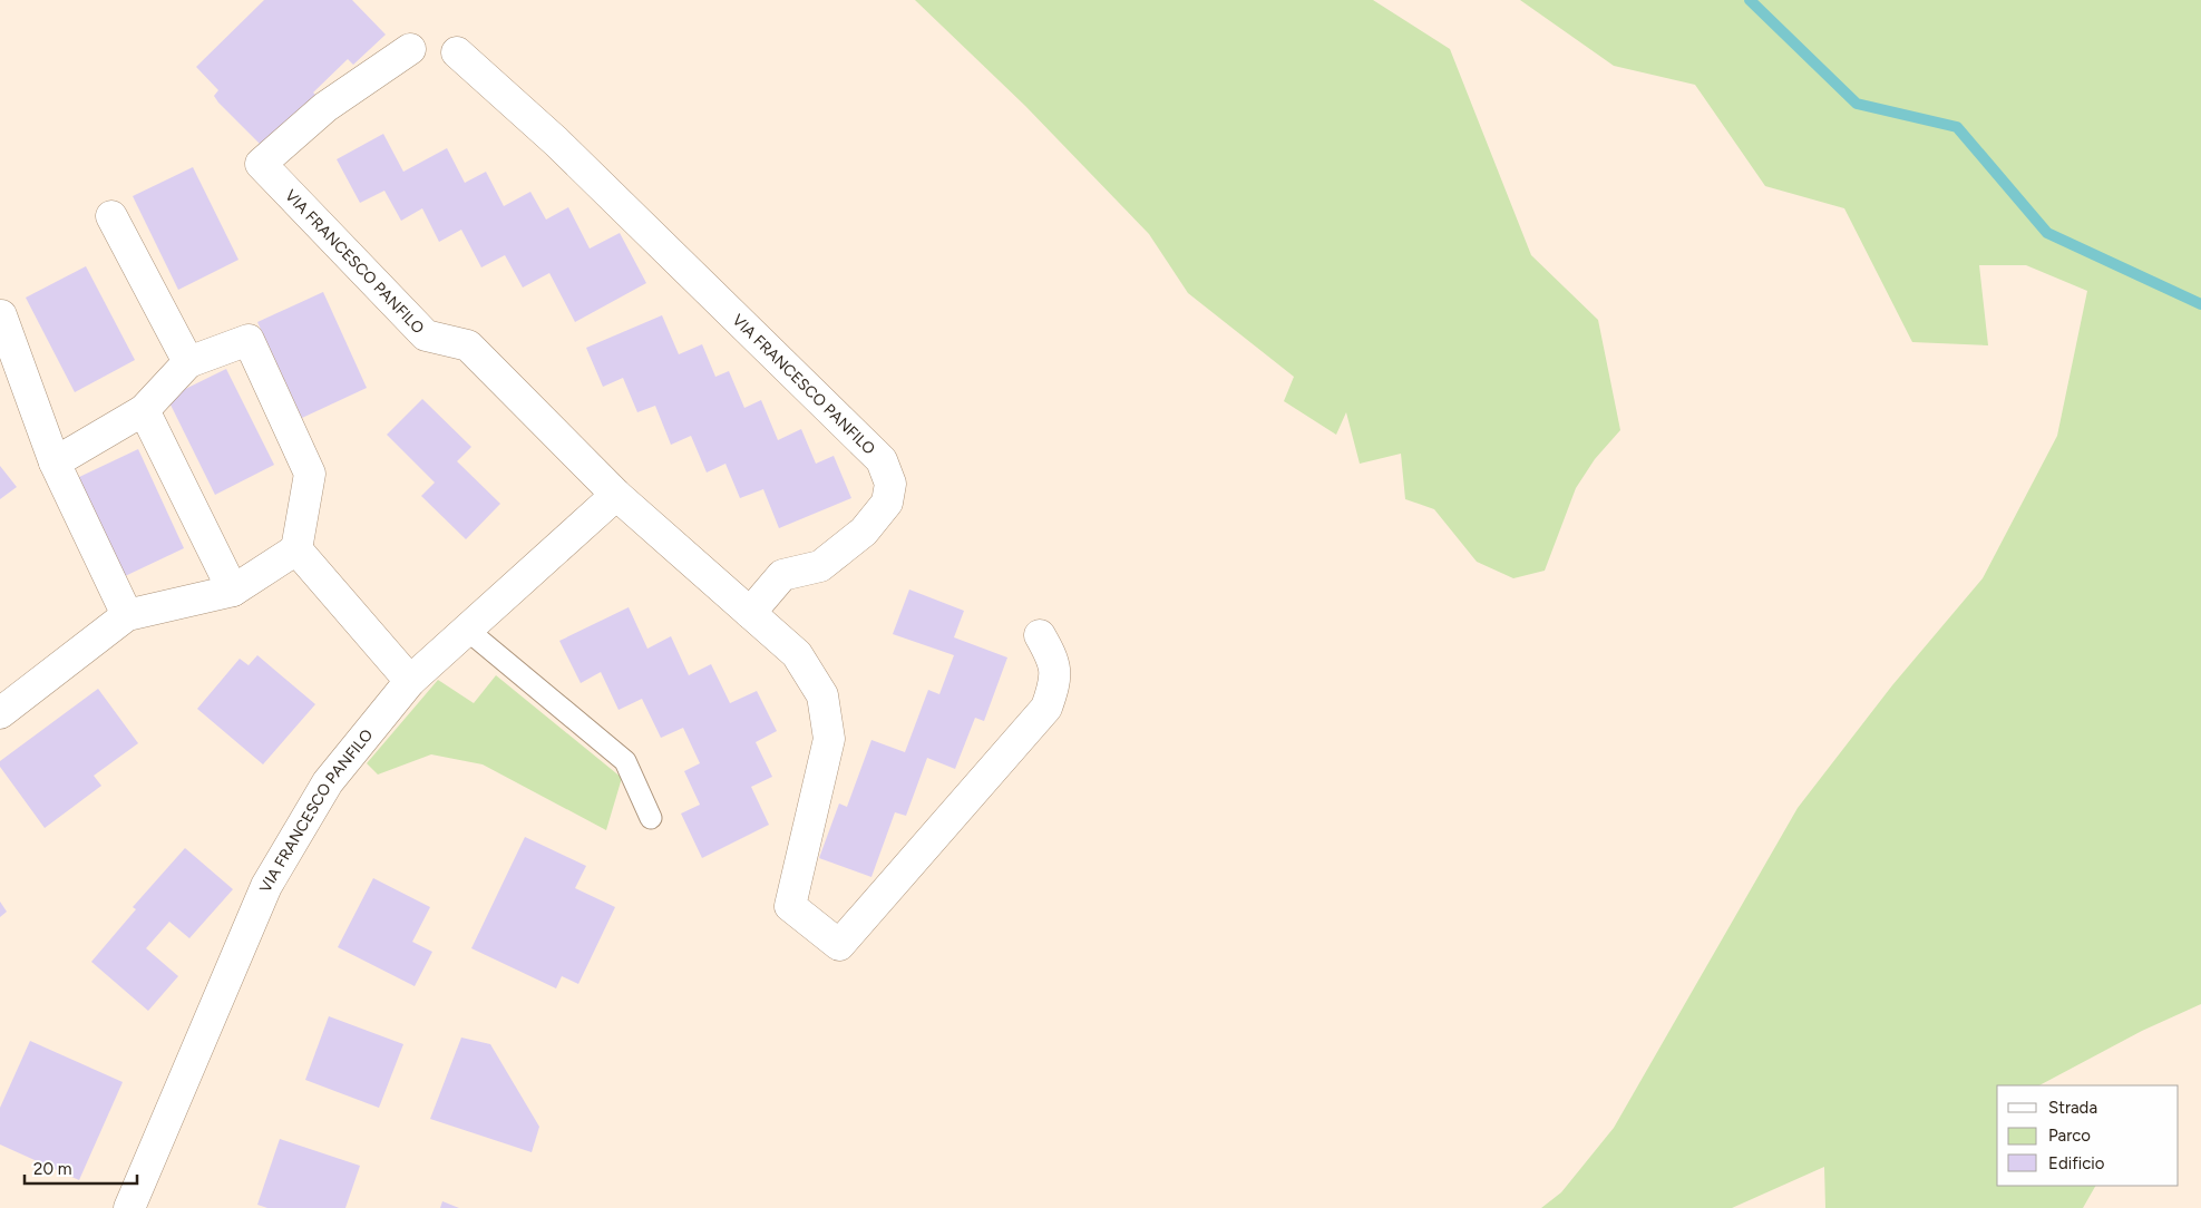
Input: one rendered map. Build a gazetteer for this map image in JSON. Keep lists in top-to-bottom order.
{
  "streets": {
    "street": ["VIA FRANCESCO PANFILO"]
  },
  "legend": ["Strada", "Parco", "Edificio"],
  "scale_bar": "20 m"
}
